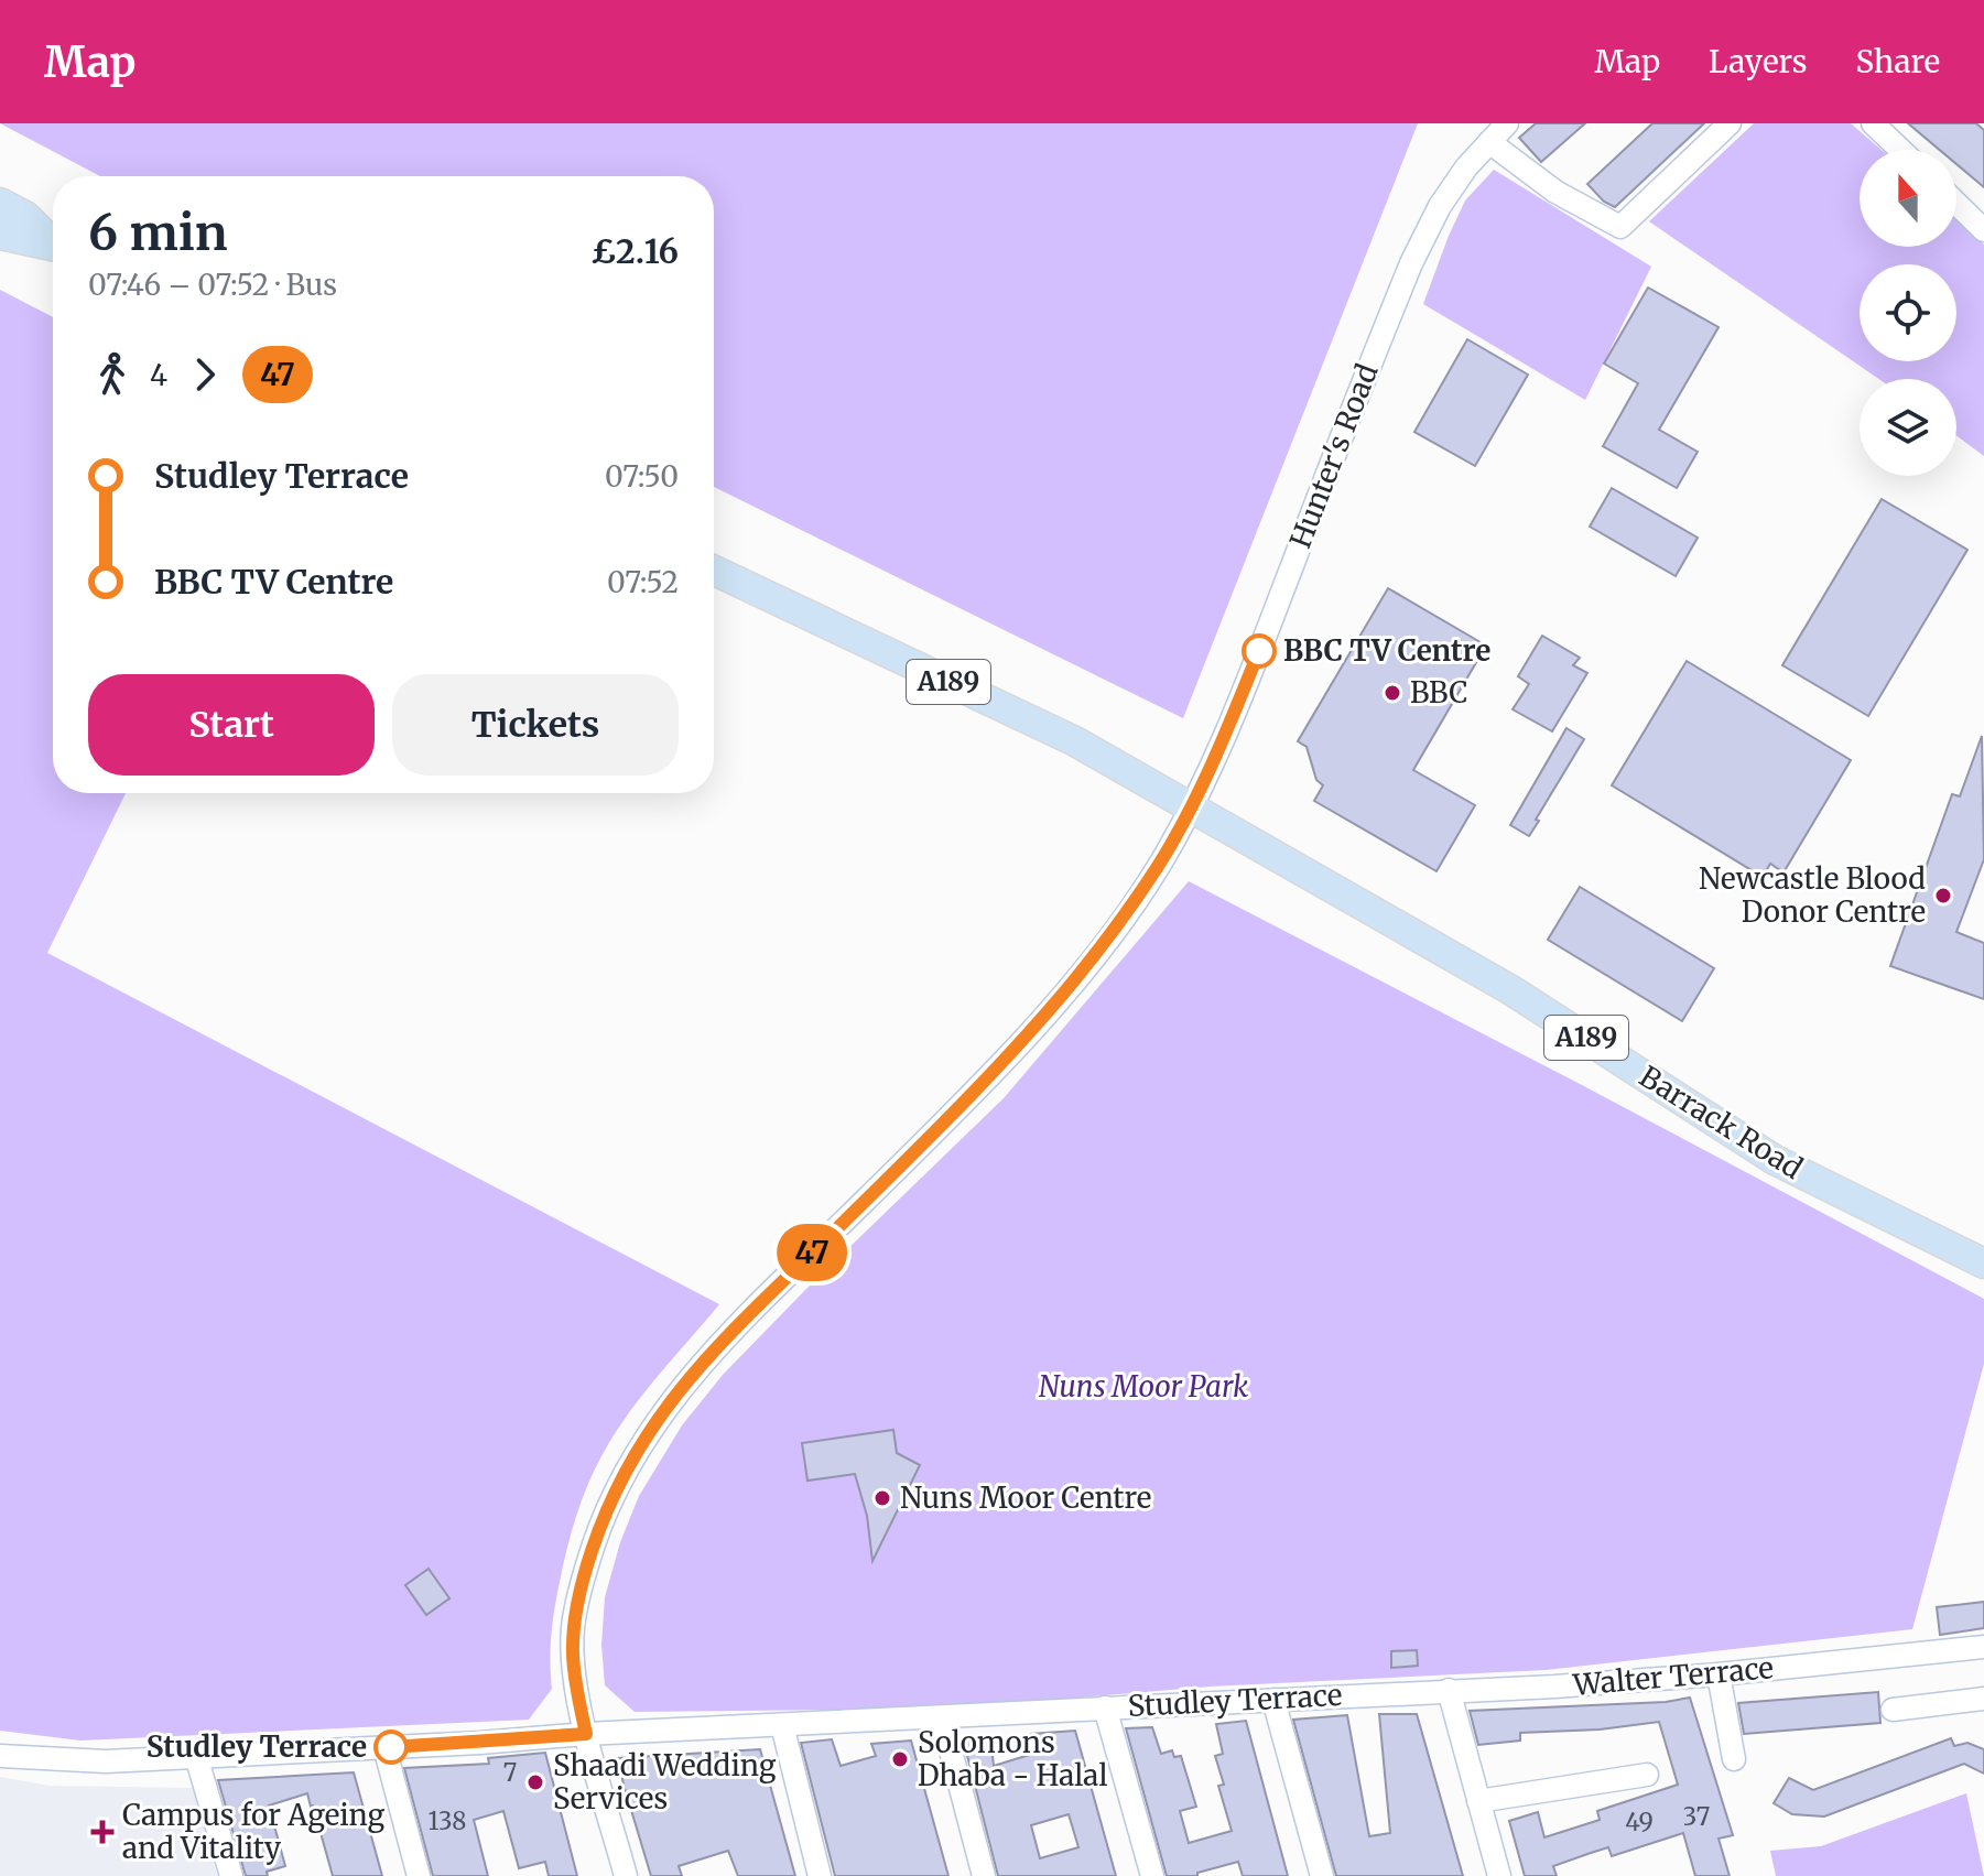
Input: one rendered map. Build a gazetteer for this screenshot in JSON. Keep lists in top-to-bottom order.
{
  "streets": {
    "main road": ["A189", "Barrack Road"],
    "street": ["Hunter's Road", "Walter Terrace", "Studley Terrace"]
  },
  "crossings": [
    ["Hunter's Road", "A189"],
    ["Hunter's Road", "Barrack Road"],
    ["Hunter's Road", "Studley Terrace"],
    ["A189", "Barrack Road"],
    ["Walter Terrace", "Studley Terrace"]
  ],
  "parks": ["Nuns Moor Park"],
  "places": {
    "other": [
      "BBC TV Centre",
      "BBC",
      "Newcastle Blood Donor Centre",
      "Nuns Moor Centre",
      "Studley Terrace",
      "Solomons Dhaba - Halal",
      "Shaadi Wedding Services"
    ],
    "health": ["Campus for Ageing and Vitality"]
  },
  "lines": ["bus line 47"],
  "house_numbers": [
    "7",
    "37",
    "138",
    "49"
  ],
  "north": "top",
  "page": {
    "header": "Map",
    "nav": ["Map", "Layers", "Share"],
    "on_map": "47",
    "heading": ["6 min", "07:46 – 07:52 · Bus", "£2.16"],
    "legs": ["4", "47"],
    "list": [
      {
        "name": "Studley Terrace",
        "value": "07:50"
      },
      {
        "name": "BBC TV Centre",
        "value": "07:52"
      }
    ],
    "buttons": ["Start", "Tickets"]
  }
}
